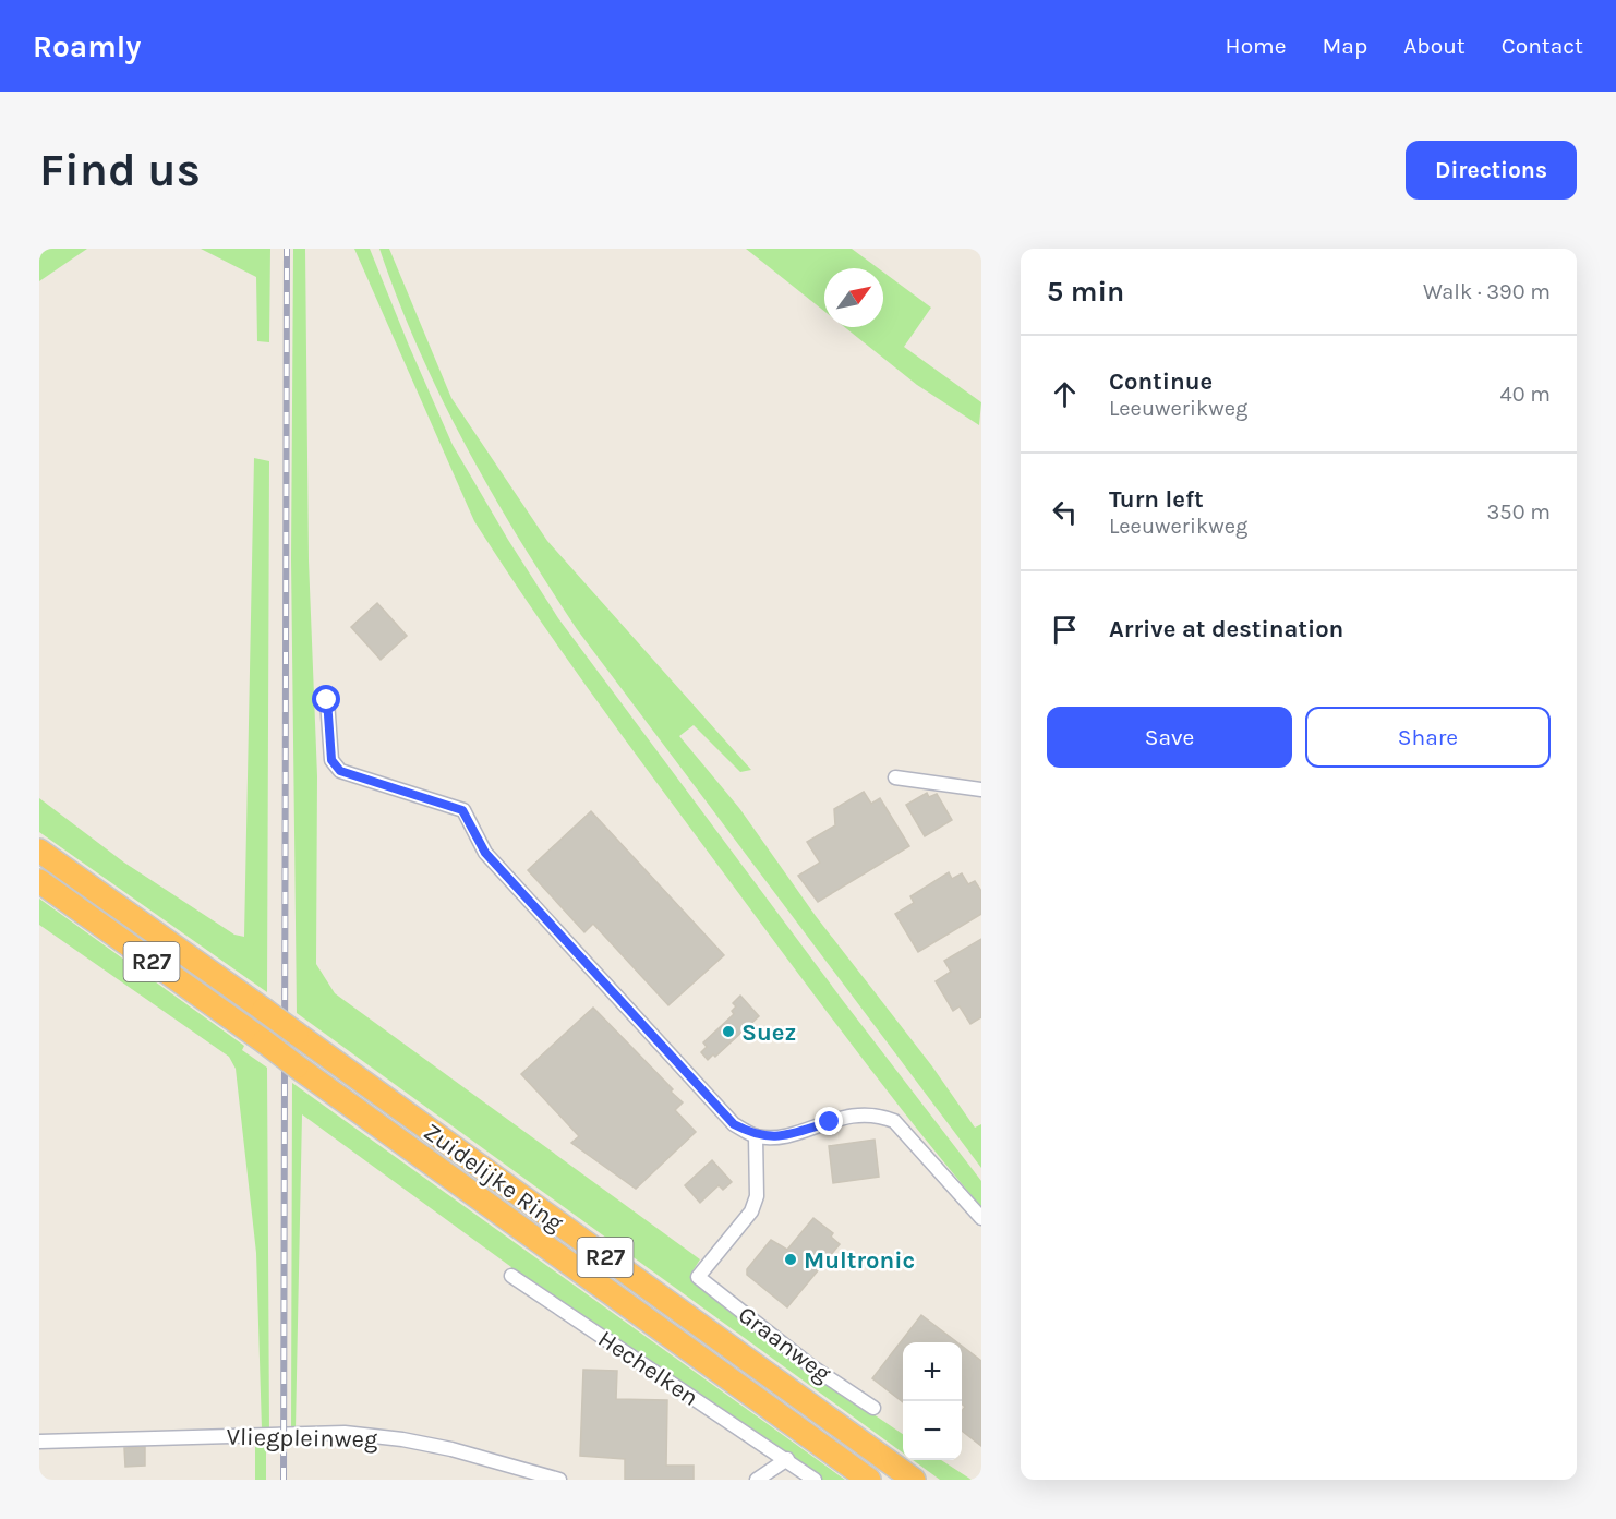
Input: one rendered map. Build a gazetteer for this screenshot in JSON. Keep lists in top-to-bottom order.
{
  "streets": {
    "highway": ["R27", "Zuidelijke Ring"],
    "street": ["Graanweg", "Hechelken", "Vliegpleinweg"]
  },
  "places": ["Suez", "Multronic"],
  "north": "top right",
  "page": {
    "header": "Roamly",
    "nav": [
      "Home",
      "Map",
      "About",
      "Contact"
    ],
    "buttons": [
      "Directions",
      ["Save", "Share"]
    ],
    "title": "Find us",
    "heading": ["5 min", "Walk · 390 m"],
    "list": [
      ["Continue", "Leeuwerikweg", "40 m"],
      ["Turn left", "Leeuwerikweg", "350 m"],
      "Arrive at destination"
    ],
    "map_buttons": ["+", "−"]
  }
}
